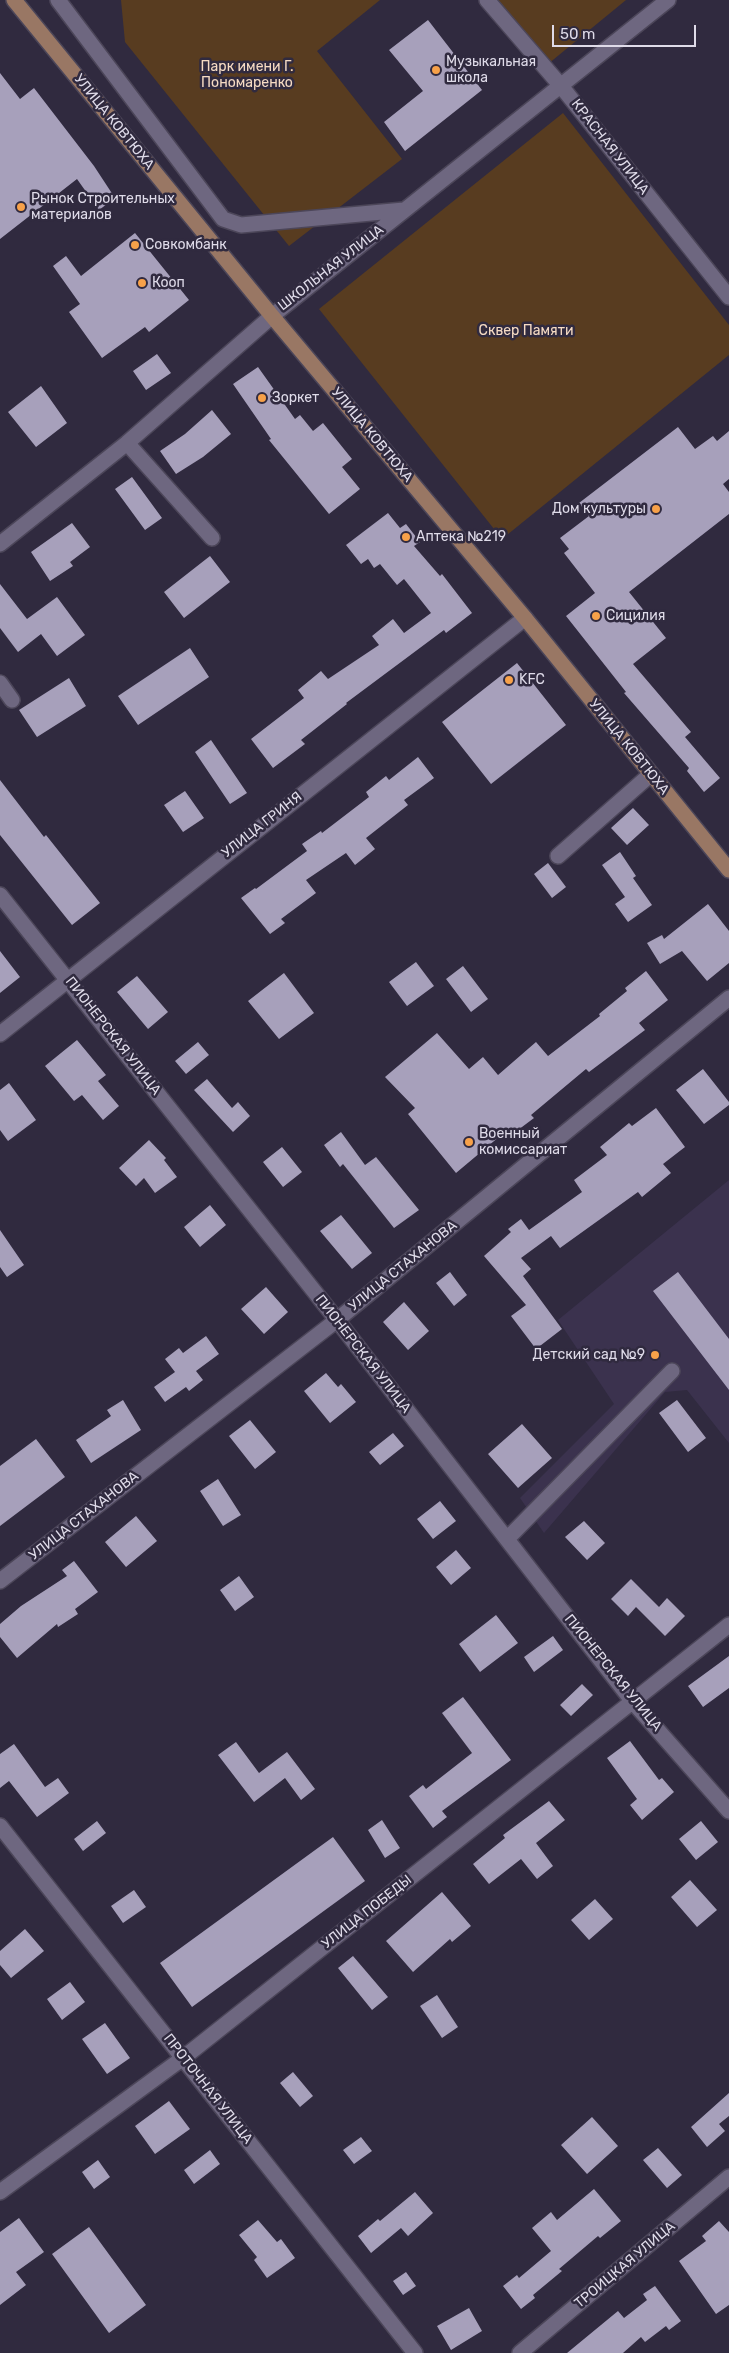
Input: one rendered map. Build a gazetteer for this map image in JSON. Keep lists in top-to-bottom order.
{
  "streets": {
    "main road": ["УЛИЦА КОВТЮХА"],
    "street": [
      "КРАСНАЯ УЛИЦА",
      "ШКОЛЬНАЯ УЛИЦА",
      "УЛИЦА ГРИНЯ",
      "ПИОНЕРСКАЯ УЛИЦА",
      "УЛИЦА СТАХАНОВА",
      "УЛИЦА ПОБЕДЫ",
      "ПРОТОЧНАЯ УЛИЦА",
      "ТРОИЦКАЯ УЛИЦА"
    ]
  },
  "crossings": [
    ["УЛИЦА КОВТЮХА", "ШКОЛЬНАЯ УЛИЦА"],
    ["УЛИЦА КОВТЮХА", "УЛИЦА ГРИНЯ"],
    ["КРАСНАЯ УЛИЦА", "ШКОЛЬНАЯ УЛИЦА"],
    ["УЛИЦА ГРИНЯ", "ПИОНЕРСКАЯ УЛИЦА"],
    ["ПИОНЕРСКАЯ УЛИЦА", "УЛИЦА СТАХАНОВА"],
    ["ПИОНЕРСКАЯ УЛИЦА", "УЛИЦА ПОБЕДЫ"],
    ["УЛИЦА ПОБЕДЫ", "ПРОТОЧНАЯ УЛИЦА"]
  ],
  "parks": ["Парк имени Г. Пономаренко", "Сквер Памяти"],
  "places": [
    "Музыкальная школа",
    "Рынок Строительных материалов",
    "Совкомбанк",
    "Кооп",
    "Зоркет",
    "Дом культуры",
    "Аптека №219",
    "Сицилия",
    "KFC",
    "Военный комиссариат",
    "Детский сад №9"
  ],
  "scale_bar": "50 m"
}
